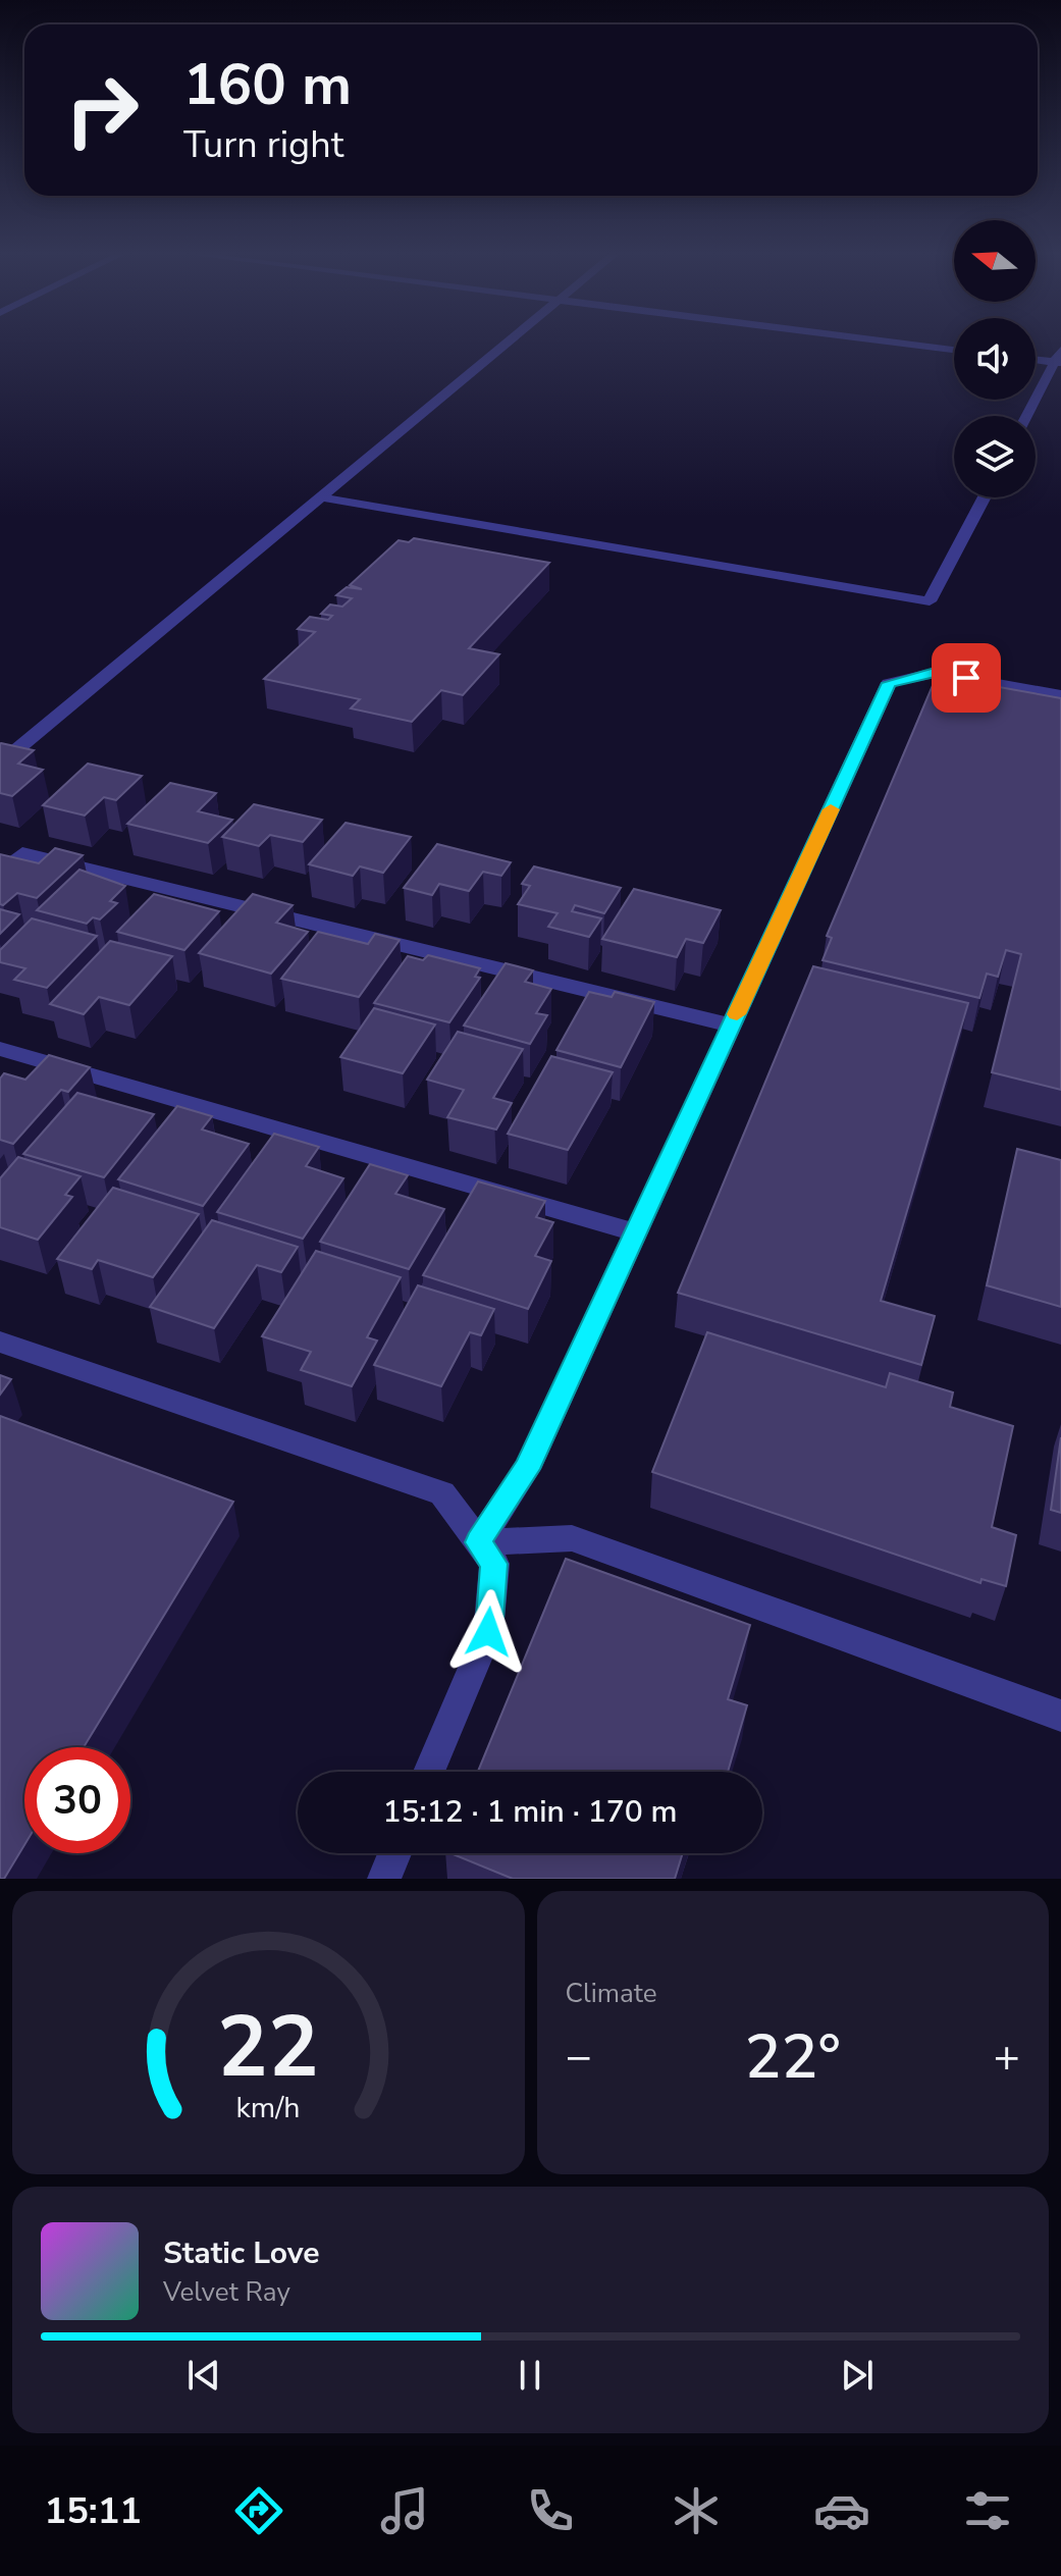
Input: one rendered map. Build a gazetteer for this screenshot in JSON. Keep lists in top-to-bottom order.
{
  "north": "left",
  "page": {
    "turn": ["160 m", "Turn right"],
    "limit": "30",
    "trip": "15:12 · 1 min · 170 m",
    "tile": "Climate",
    "heat": ["−", "22°", "+"],
    "song": ["Static Love", "Velvet Ray"],
    "tabs": "15:11",
    "gauge": ["22", "km/h"]
  }
}
